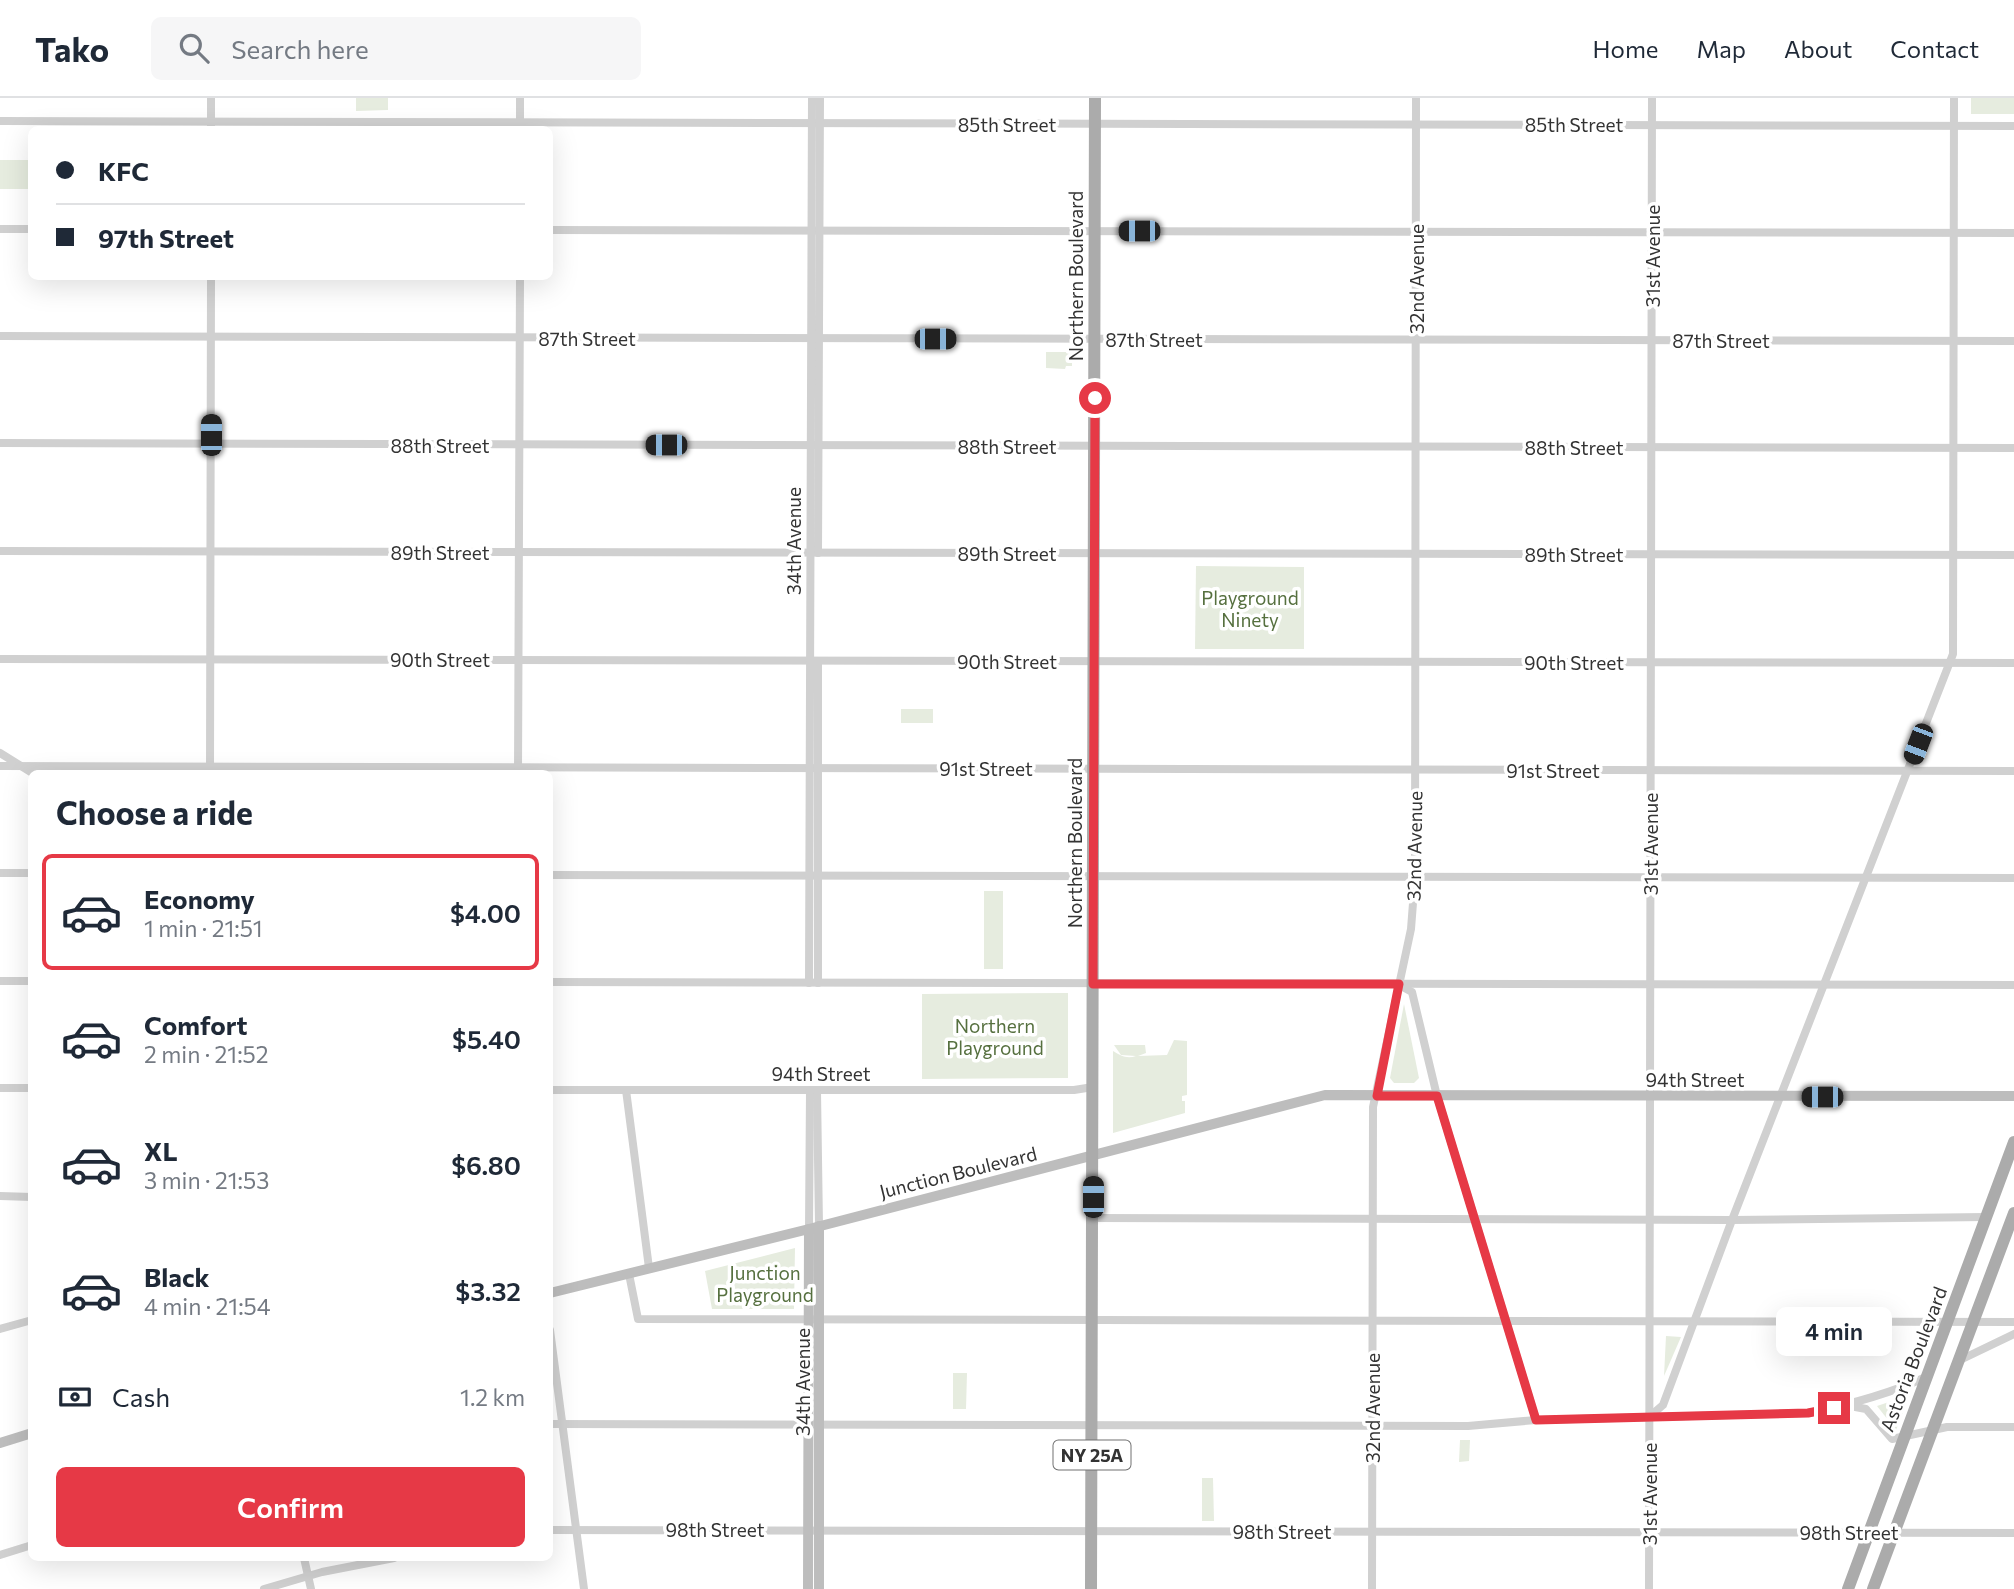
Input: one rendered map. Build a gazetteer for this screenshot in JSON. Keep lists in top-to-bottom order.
{
  "streets": {
    "main road": [
      "Northern Boulevard",
      "34th Avenue",
      "94th Street",
      "Junction Boulevard",
      "Astoria Boulevard",
      "NY 25A"
    ],
    "street": [
      "85th Street",
      "31st Avenue",
      "32nd Avenue",
      "87th Street",
      "88th Street",
      "89th Street",
      "90th Street",
      "91st Street",
      "98th Street"
    ]
  },
  "crossings": [
    ["85th Street", "31st Avenue"],
    ["85th Street", "Northern Boulevard"],
    ["85th Street", "32nd Avenue"],
    ["85th Street", "34th Avenue"],
    ["31st Avenue", "87th Street"],
    ["31st Avenue", "88th Street"],
    ["31st Avenue", "89th Street"],
    ["31st Avenue", "90th Street"],
    ["31st Avenue", "91st Street"],
    ["31st Avenue", "94th Street"],
    ["31st Avenue", "98th Street"],
    ["Northern Boulevard", "87th Street"],
    ["Northern Boulevard", "88th Street"],
    ["Northern Boulevard", "89th Street"],
    ["Northern Boulevard", "90th Street"],
    ["Northern Boulevard", "91st Street"],
    ["Northern Boulevard", "94th Street"],
    ["Northern Boulevard", "Junction Boulevard"],
    ["Northern Boulevard", "98th Street"],
    ["32nd Avenue", "87th Street"],
    ["32nd Avenue", "88th Street"],
    ["32nd Avenue", "89th Street"],
    ["32nd Avenue", "90th Street"],
    ["32nd Avenue", "91st Street"],
    ["32nd Avenue", "94th Street"],
    ["32nd Avenue", "Junction Boulevard"],
    ["32nd Avenue", "98th Street"],
    ["87th Street", "34th Avenue"],
    ["88th Street", "34th Avenue"],
    ["34th Avenue", "89th Street"],
    ["34th Avenue", "90th Street"],
    ["34th Avenue", "91st Street"],
    ["34th Avenue", "94th Street"],
    ["34th Avenue", "Junction Boulevard"],
    ["34th Avenue", "98th Street"],
    ["94th Street", "Junction Boulevard"],
    ["Astoria Boulevard", "98th Street"]
  ],
  "parks": ["Playground Ninety", "Northern Playground", "Junction Playground"],
  "page": {
    "header": "Tako",
    "search": "Search here",
    "nav": [
      "Home",
      "Map",
      "About",
      "Contact"
    ],
    "banner": ["KFC", "97th Street"],
    "heading": "Choose a ride",
    "list": [
      {
        "name": "Economy",
        "note": "1 min · 21:51",
        "value": "$4.00"
      },
      {
        "name": "Comfort",
        "note": "2 min · 21:52",
        "value": "$5.40"
      },
      {
        "name": "XL",
        "note": "3 min · 21:53",
        "value": "$6.80"
      },
      {
        "name": "Black",
        "note": "4 min · 21:54",
        "value": "$3.32"
      }
    ],
    "bubble": "4 min",
    "pay": ["Cash", "1.2 km"],
    "buttons": "Confirm"
  }
}
